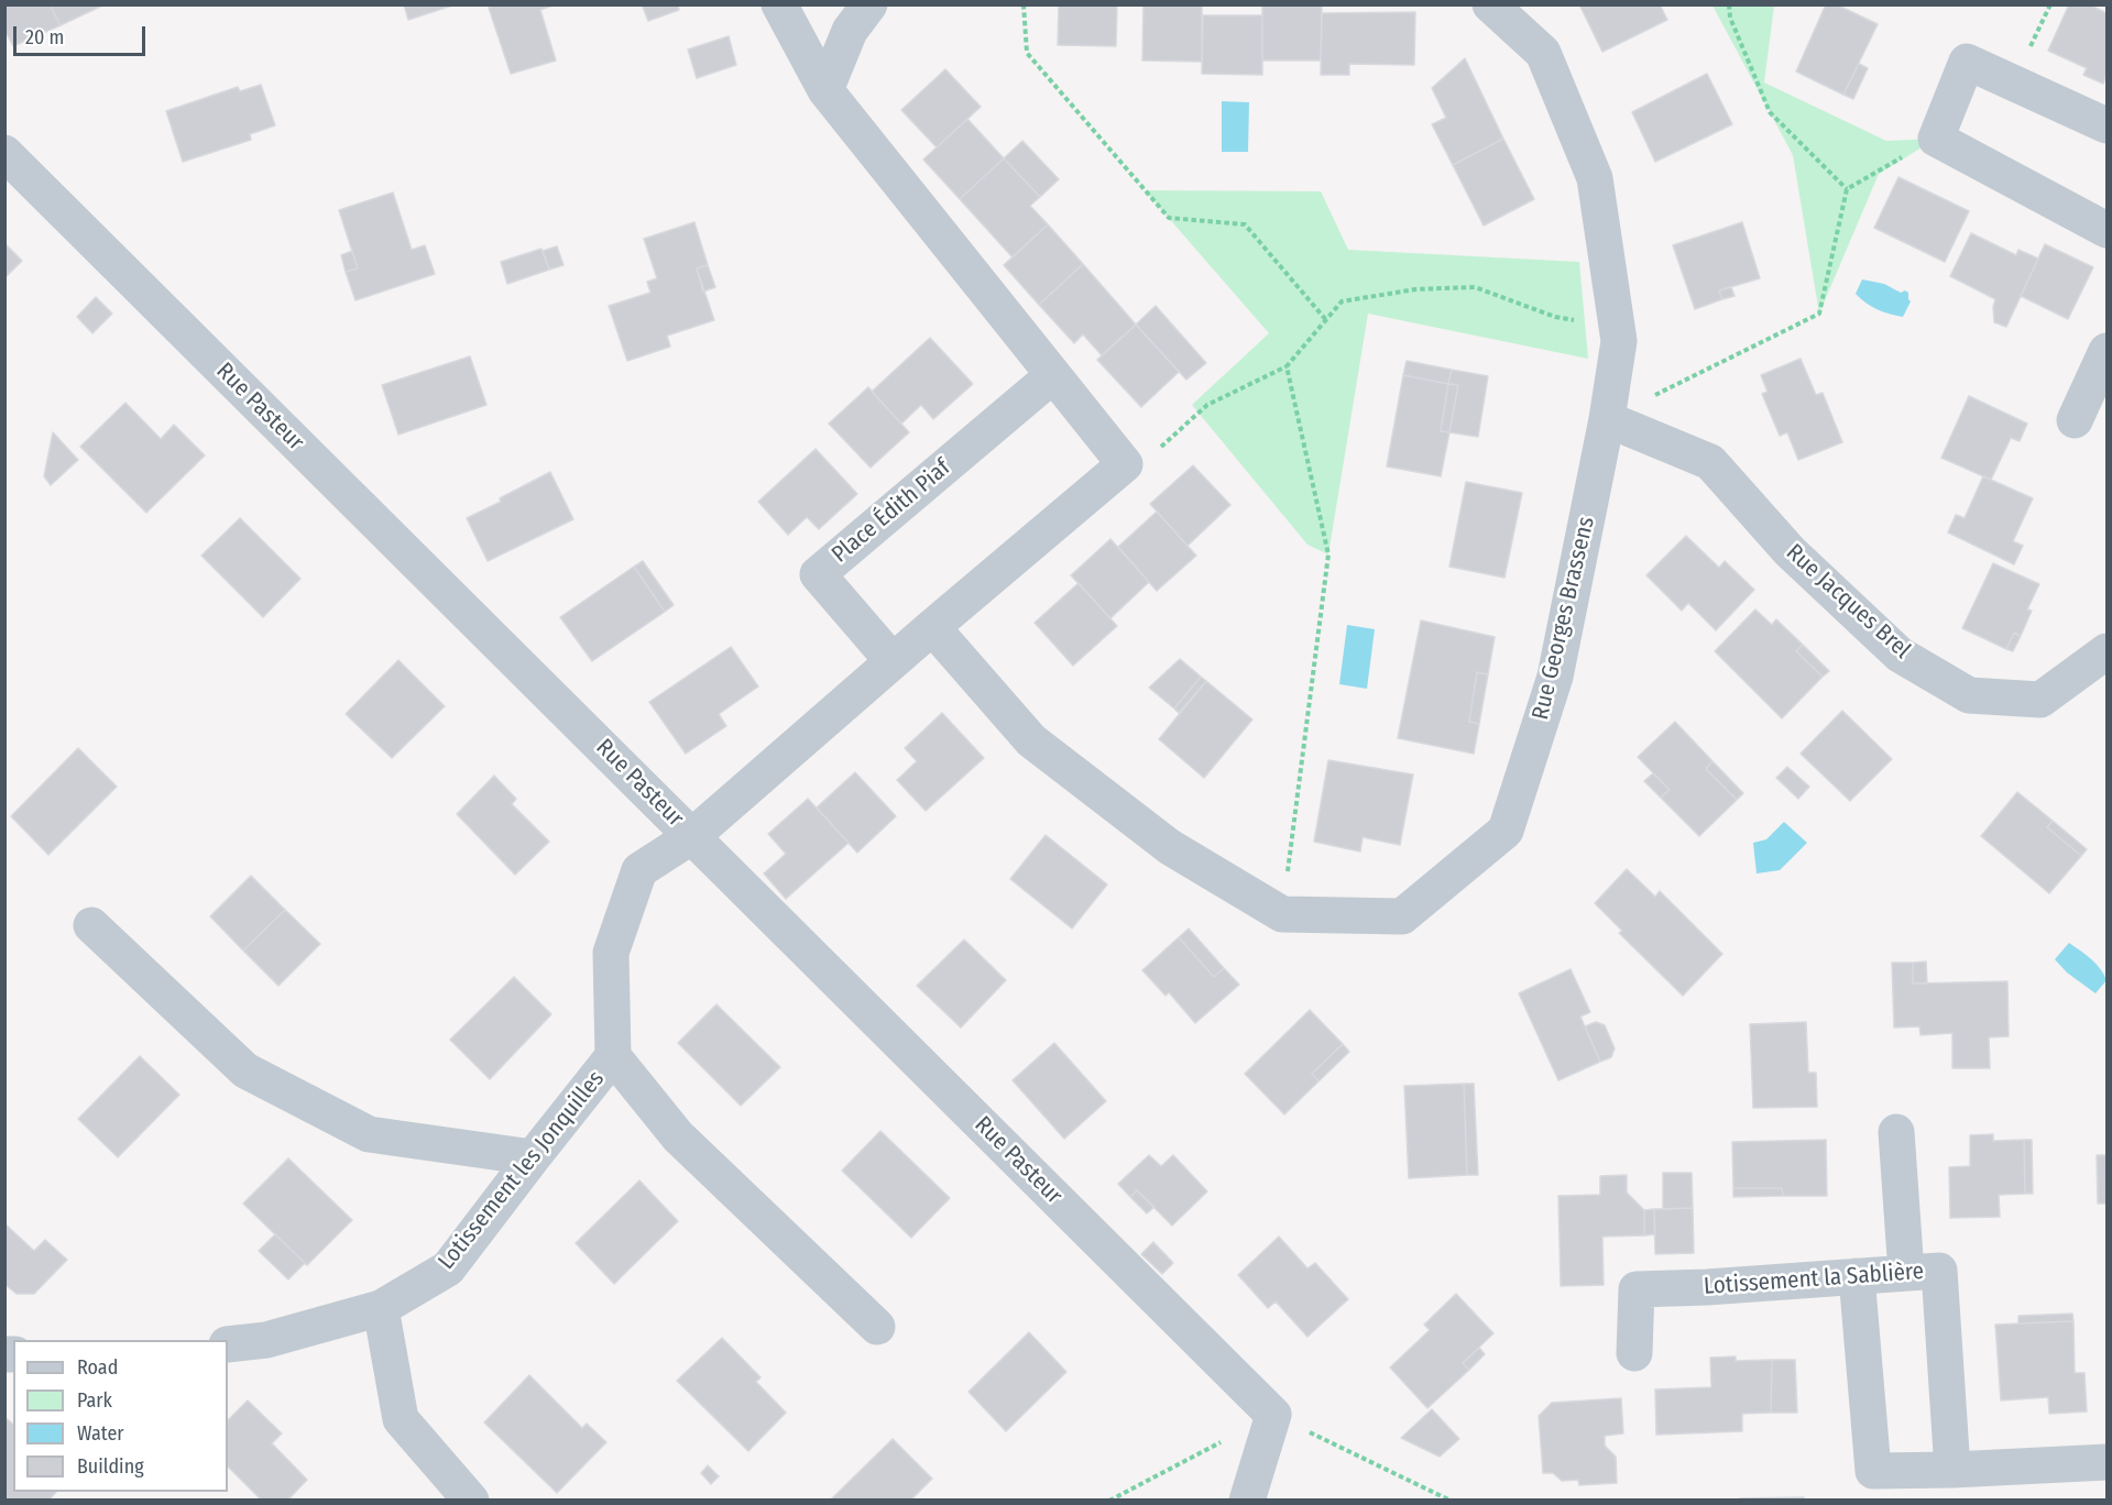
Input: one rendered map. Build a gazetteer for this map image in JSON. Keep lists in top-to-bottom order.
{
  "streets": {
    "street": [
      "Rue Pasteur",
      "Place Édith Piaf",
      "Rue Jacques Brel",
      "Rue Georges Brassens",
      "Lotissement les Jonquilles",
      "Lotissement la Sablière"
    ]
  },
  "crossings": [
    ["Rue Pasteur", "Lotissement les Jonquilles"],
    ["Rue Jacques Brel", "Rue Georges Brassens"]
  ],
  "legend": [
    "Road",
    "Park",
    "Water",
    "Building"
  ],
  "scale_bar": "20 m"
}
